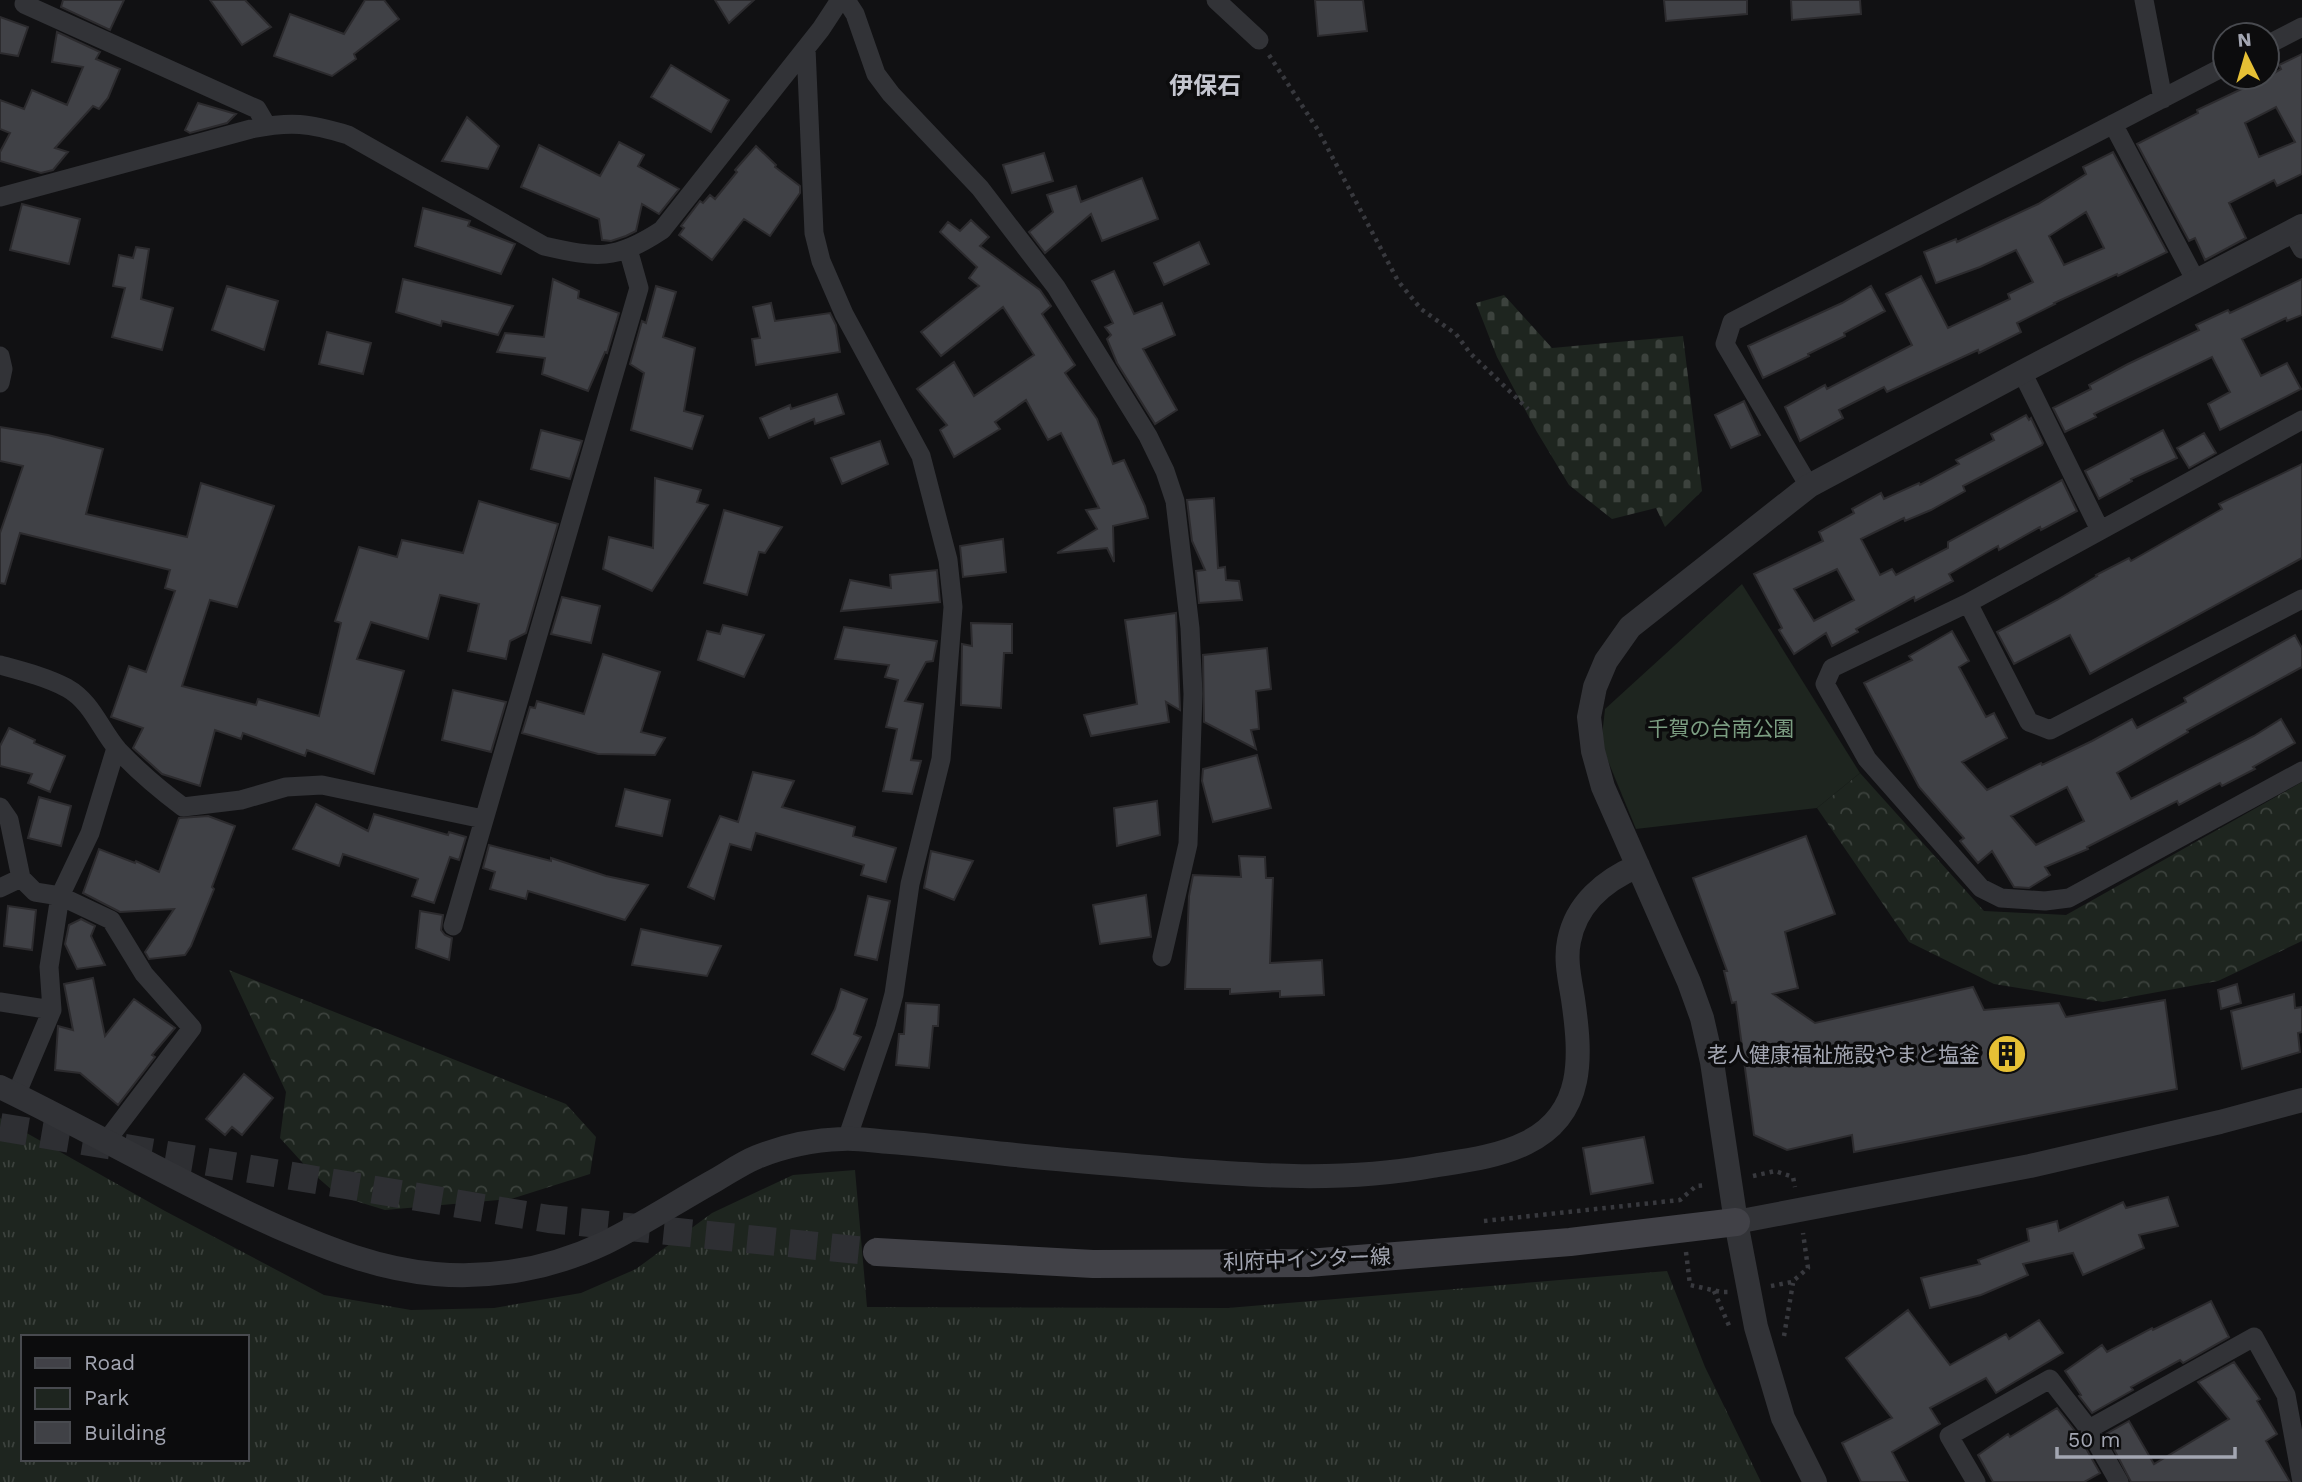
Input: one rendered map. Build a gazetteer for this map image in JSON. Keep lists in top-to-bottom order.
{
  "streets": {
    "main road": ["利府中インター線"]
  },
  "districts": ["伊保石"],
  "parks": ["千賀の台南公園"],
  "places": {
    "building": ["老人健康福祉施設やまと塩釜"]
  },
  "legend": ["Road", "Park", "Building"],
  "scale_bar": "50 m",
  "north": "top"
}
